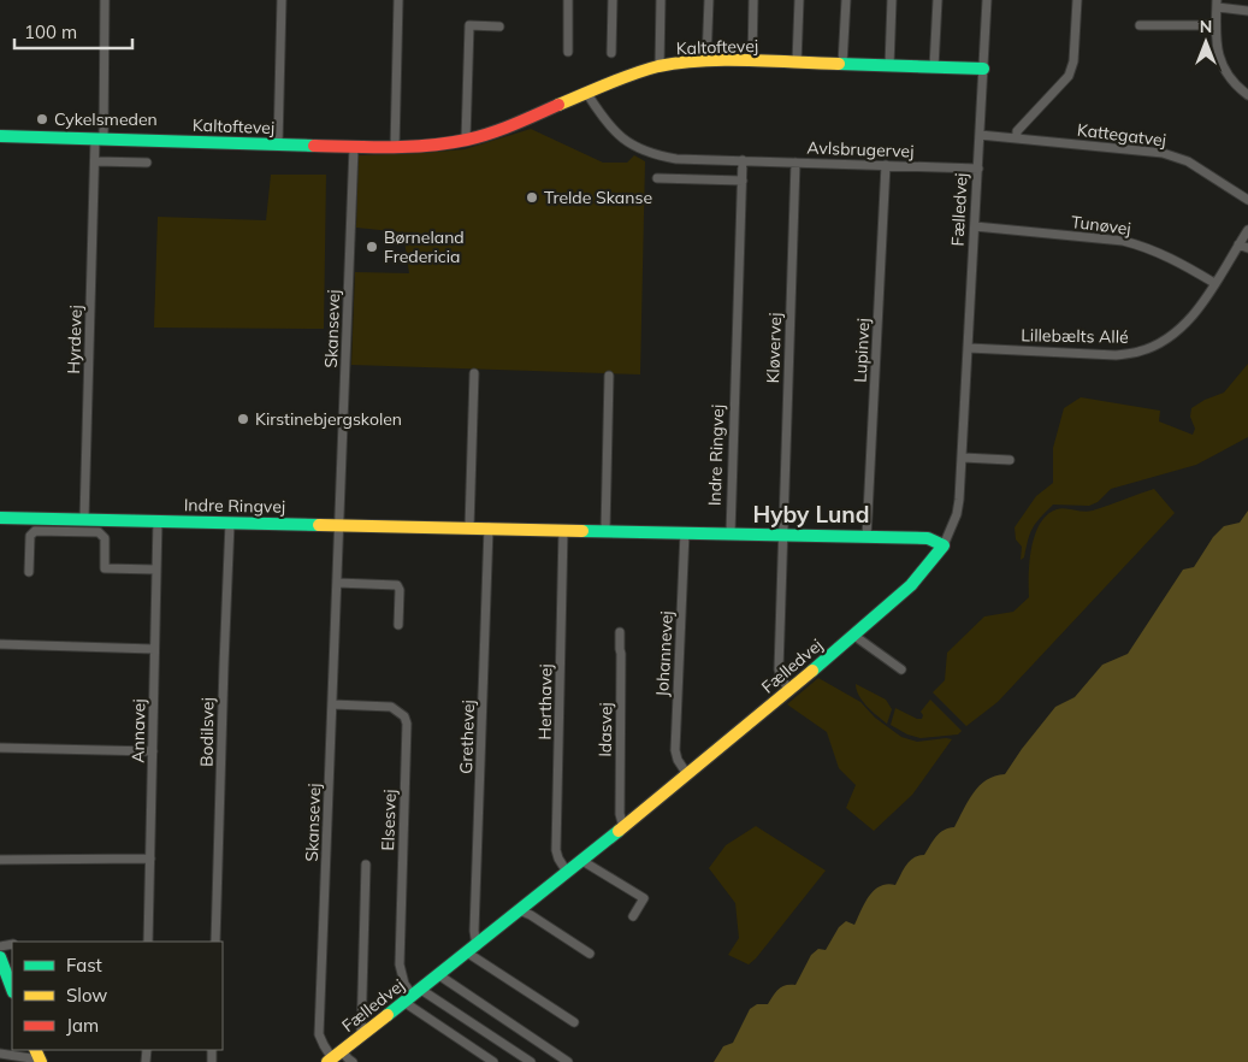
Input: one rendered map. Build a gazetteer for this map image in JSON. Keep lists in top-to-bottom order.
{
  "streets": {
    "street": [
      "Kaltoftevej",
      "Kattegatvej",
      "Avlsbrugervej",
      "Fælledvej",
      "Tunøvej",
      "Skansevej",
      "Lillebælts Allé",
      "Hyrdevej",
      "Kløvervej",
      "Lupinvej",
      "Indre Ringvej",
      "Johannevej",
      "Herthavej",
      "Idasvej",
      "Annavej",
      "Bodilsvej",
      "Grethevej",
      "Elsesvej"
    ]
  },
  "crossings": [
    ["Kaltoftevej", "Avlsbrugervej"],
    ["Kaltoftevej", "Fælledvej"],
    ["Kaltoftevej", "Skansevej"],
    ["Kaltoftevej", "Hyrdevej"],
    ["Kattegatvej", "Fælledvej"],
    ["Avlsbrugervej", "Fælledvej"],
    ["Avlsbrugervej", "Kløvervej"],
    ["Avlsbrugervej", "Lupinvej"],
    ["Fælledvej", "Tunøvej"],
    ["Fælledvej", "Skansevej"],
    ["Fælledvej", "Lillebælts Allé"],
    ["Fælledvej", "Kløvervej"],
    ["Fælledvej", "Indre Ringvej"],
    ["Fælledvej", "Johannevej"],
    ["Fælledvej", "Herthavej"],
    ["Fælledvej", "Idasvej"],
    ["Fælledvej", "Grethevej"],
    ["Fælledvej", "Elsesvej"],
    ["Tunøvej", "Lillebælts Allé"],
    ["Skansevej", "Indre Ringvej"],
    ["Skansevej", "Elsesvej"],
    ["Hyrdevej", "Indre Ringvej"],
    ["Kløvervej", "Indre Ringvej"],
    ["Lupinvej", "Indre Ringvej"],
    ["Indre Ringvej", "Johannevej"],
    ["Indre Ringvej", "Herthavej"],
    ["Indre Ringvej", "Annavej"],
    ["Indre Ringvej", "Bodilsvej"],
    ["Indre Ringvej", "Grethevej"]
  ],
  "districts": ["Hyby Lund"],
  "places": [
    "Cykelsmeden",
    "Trelde Skanse",
    "Børneland Fredericia",
    "Kirstinebjergskolen"
  ],
  "legend": ["Fast", "Slow", "Jam"],
  "scale_bar": "100 m",
  "north": "top"
}
